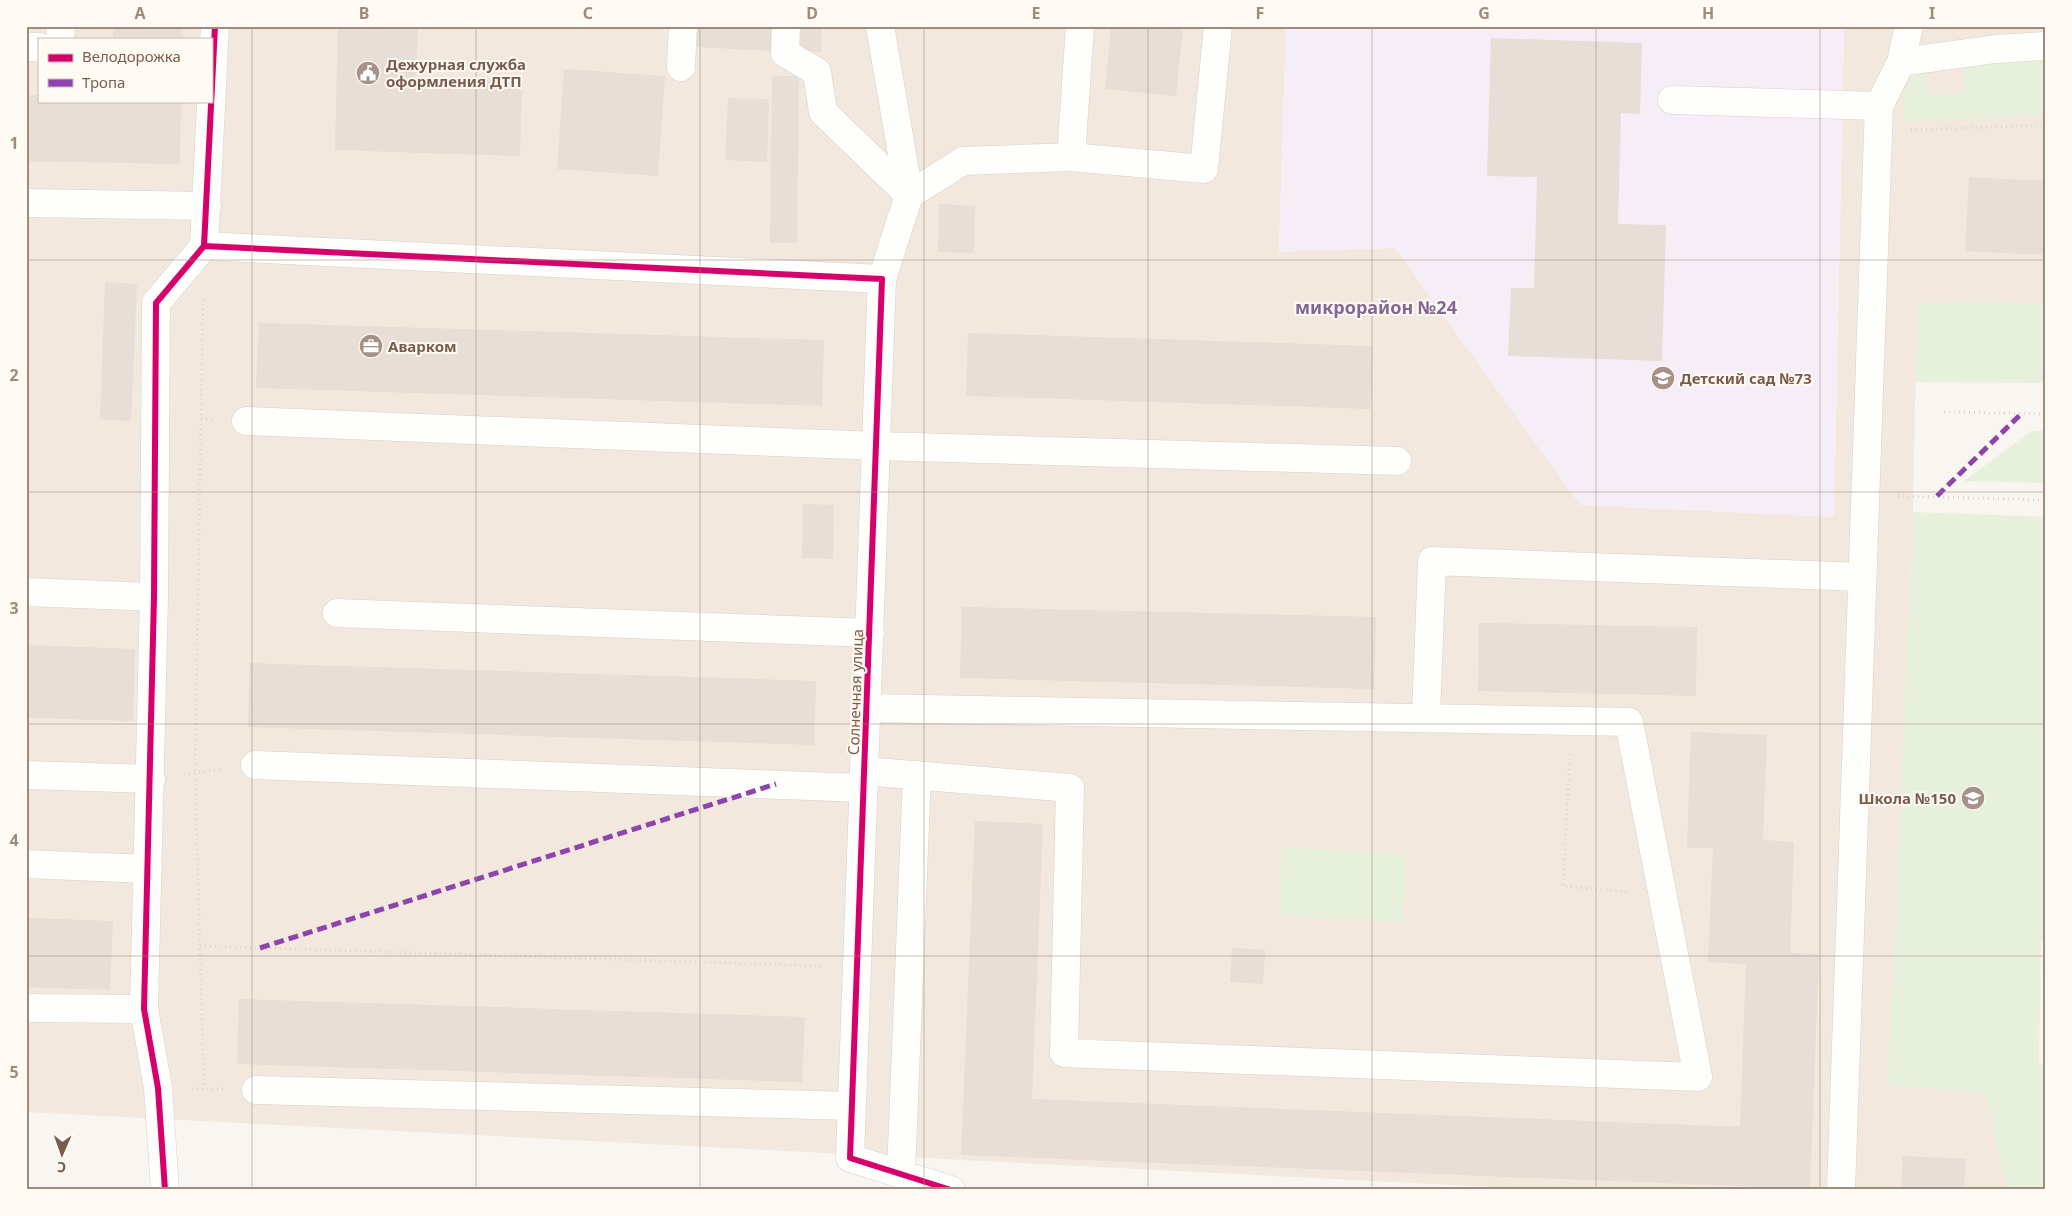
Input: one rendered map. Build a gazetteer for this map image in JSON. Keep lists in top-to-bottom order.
{
  "streets": {
    "street": ["Солнечная улица"]
  },
  "districts": ["микрорайон №24"],
  "places": {
    "public building": ["Дежурная служба оформления ДТП"],
    "office": ["Аварком"],
    "school or university": ["Детский сад №73", "Школа №150"]
  },
  "legend": ["Велодорожка", "Тропа"],
  "north": "bottom",
  "grid": {
    "columns": [
      "A",
      "B",
      "C",
      "D",
      "E",
      "F",
      "G",
      "H",
      "I"
    ],
    "rows": [
      "1",
      "2",
      "3",
      "4",
      "5"
    ]
  }
}
